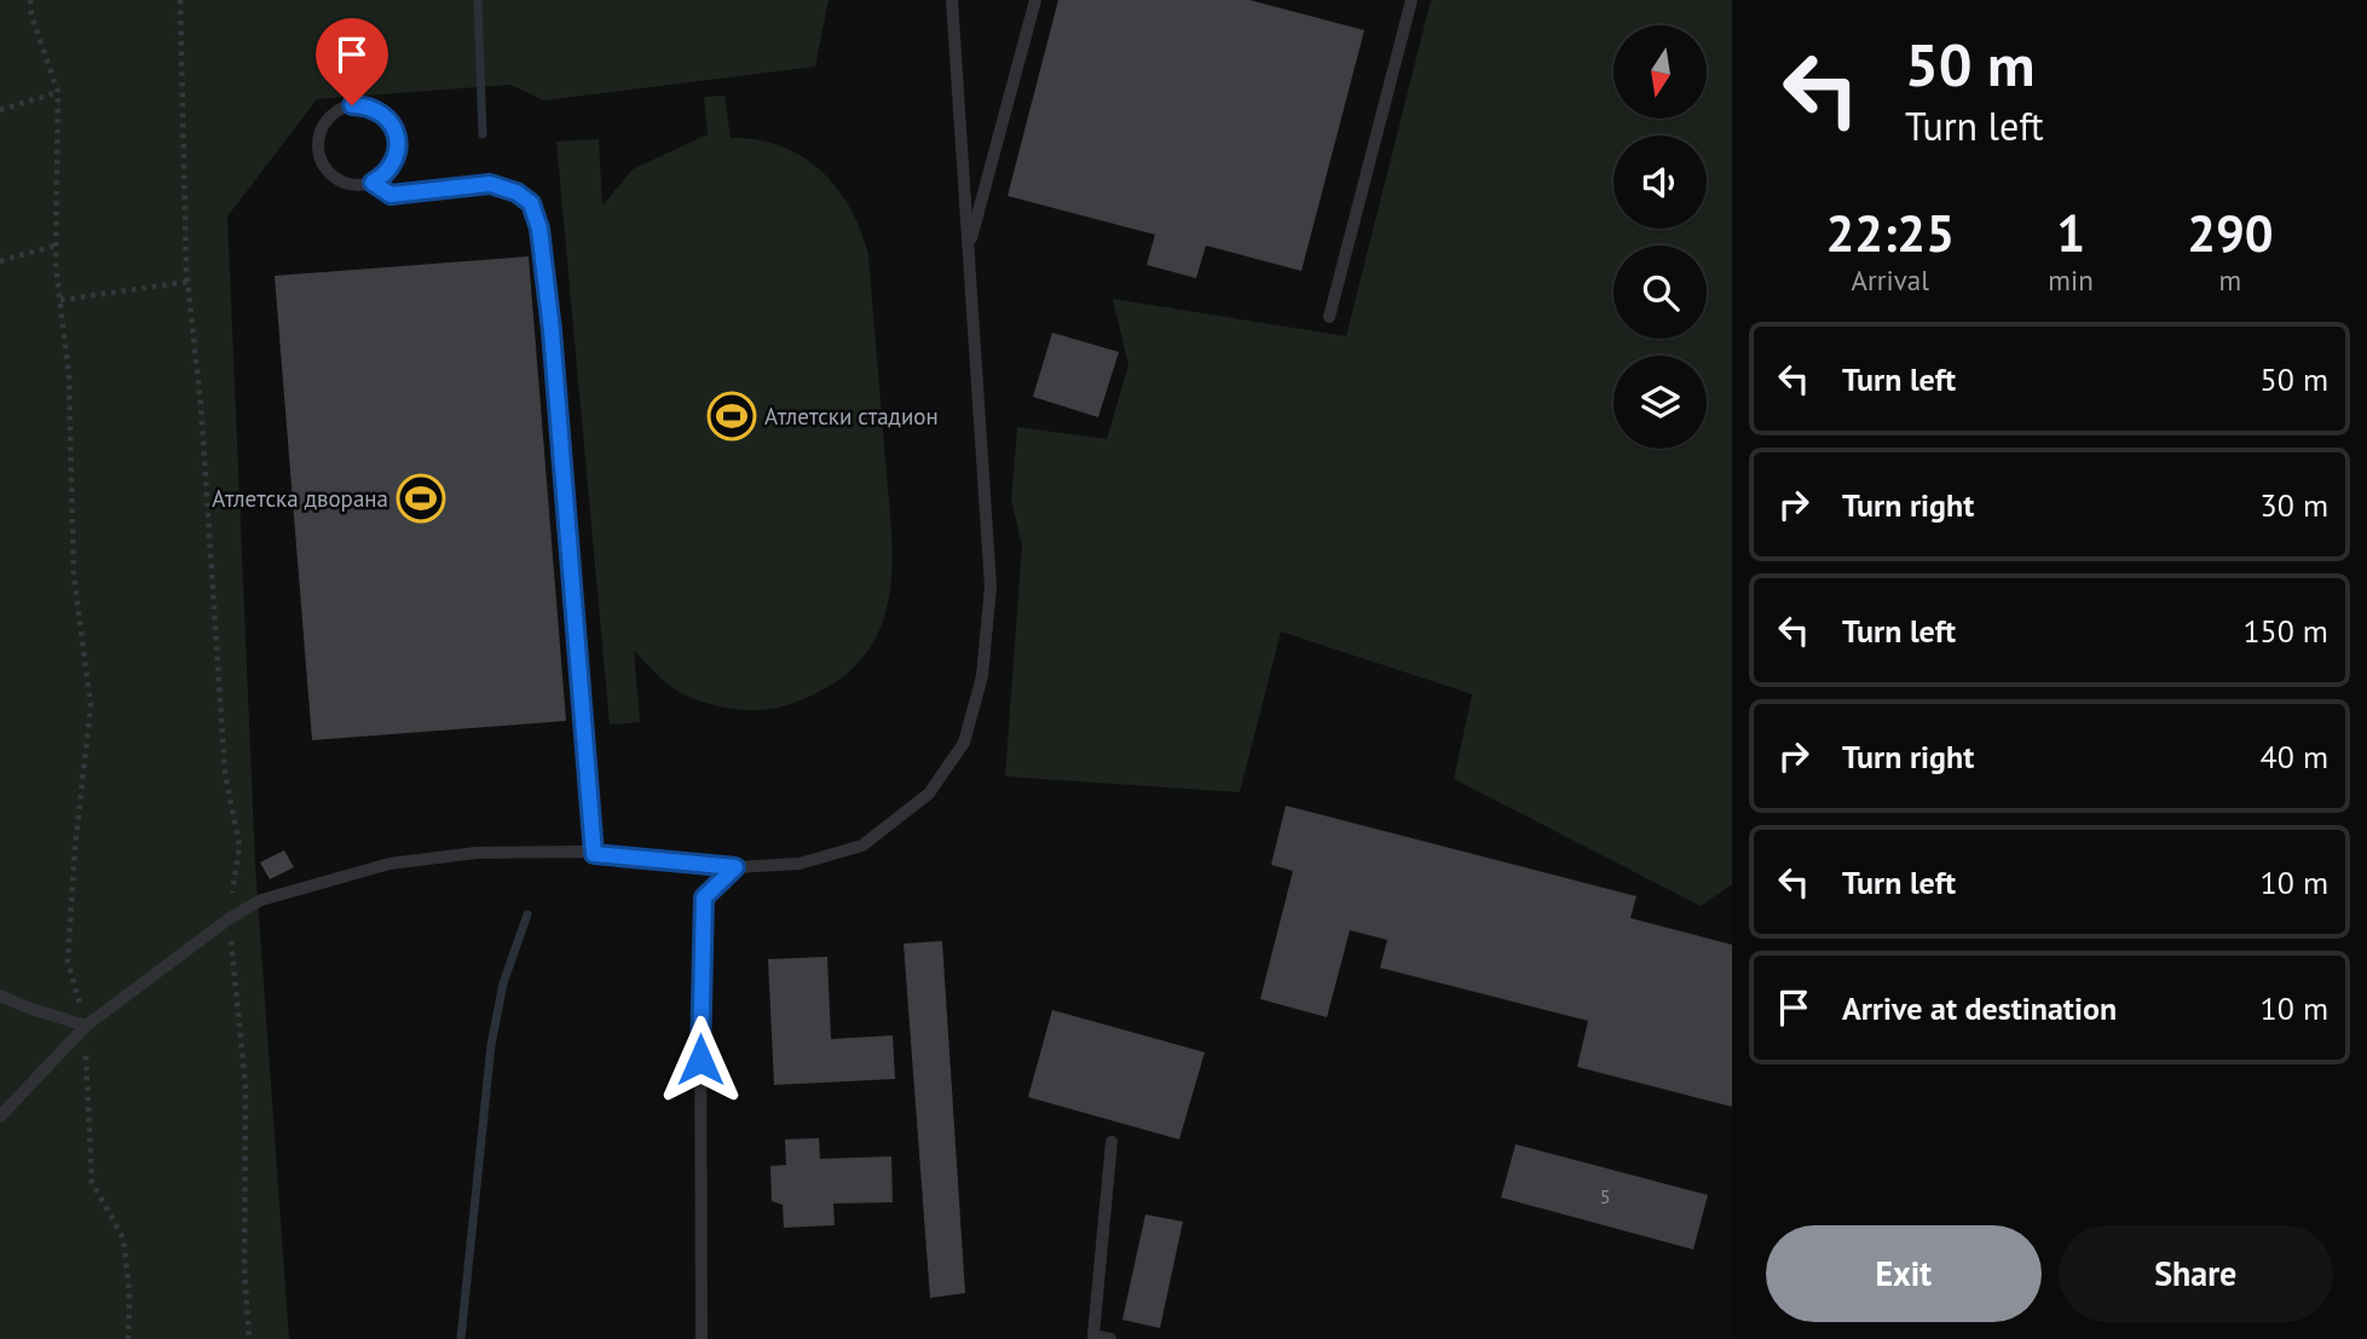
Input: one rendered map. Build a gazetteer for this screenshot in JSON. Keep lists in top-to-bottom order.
{
  "places": {
    "sports": ["Атлетски стадион", "Атлетска дворана"]
  },
  "house_numbers": ["5"],
  "north": "bottom",
  "page": {
    "turn": ["50 m", "Turn left"],
    "eta": [
      "22:25",
      "Arrival",
      "1",
      "min",
      "290",
      "m"
    ],
    "list": [
      {
        "name": "Turn left",
        "value": "50 m"
      },
      {
        "name": "Turn right",
        "value": "30 m"
      },
      {
        "name": "Turn left",
        "value": "150 m"
      },
      {
        "name": "Turn right",
        "value": "40 m"
      },
      {
        "name": "Turn left",
        "value": "10 m"
      },
      {
        "name": "Arrive at destination",
        "value": "10 m"
      }
    ],
    "buttons": ["Exit", "Share"]
  }
}
